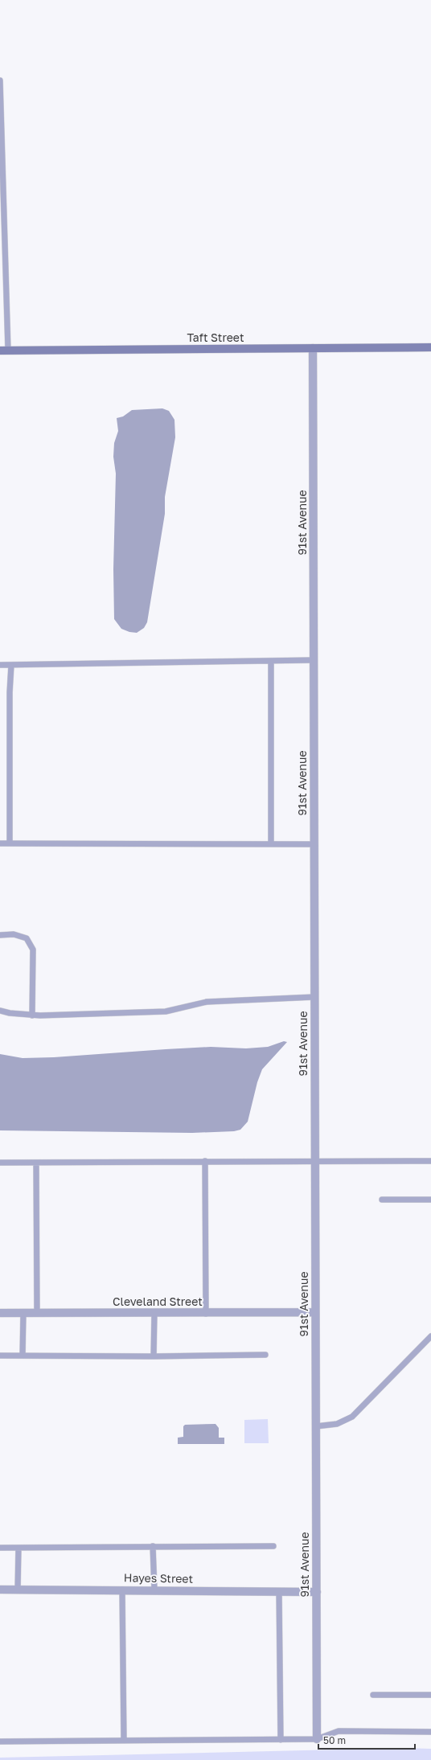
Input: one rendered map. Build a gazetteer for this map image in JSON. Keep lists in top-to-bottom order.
{
  "streets": {
    "main road": ["Taft Street"],
    "street": ["91st Avenue", "Cleveland Street", "Hayes Street"]
  },
  "crossings": [
    ["Taft Street", "91st Avenue"],
    ["91st Avenue", "Cleveland Street"],
    ["91st Avenue", "Hayes Street"]
  ],
  "scale_bar": "50 m"
}
